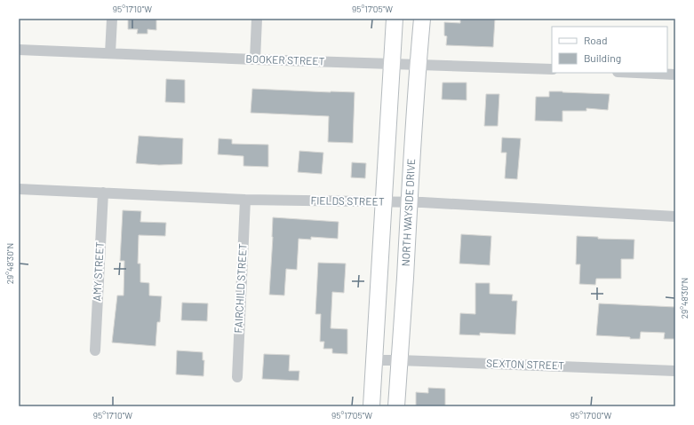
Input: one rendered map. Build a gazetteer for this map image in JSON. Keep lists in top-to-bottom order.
{
  "streets": {
    "main road": ["NORTH WAYSIDE DRIVE"],
    "street": [
      "BOOKER STREET",
      "FIELDS STREET",
      "AMY STREET",
      "FAIRCHILD STREET",
      "SEXTON STREET"
    ]
  },
  "crossings": [
    ["BOOKER STREET", "NORTH WAYSIDE DRIVE"],
    ["FIELDS STREET", "NORTH WAYSIDE DRIVE"],
    ["FIELDS STREET", "AMY STREET"],
    ["FIELDS STREET", "FAIRCHILD STREET"],
    ["NORTH WAYSIDE DRIVE", "SEXTON STREET"]
  ],
  "legend": ["Road", "Building"],
  "coordinates": [
    "95°17'10\"W",
    "95°17'05\"W",
    "29°48'30\"N",
    "95°17'00\"W"
  ]
}
